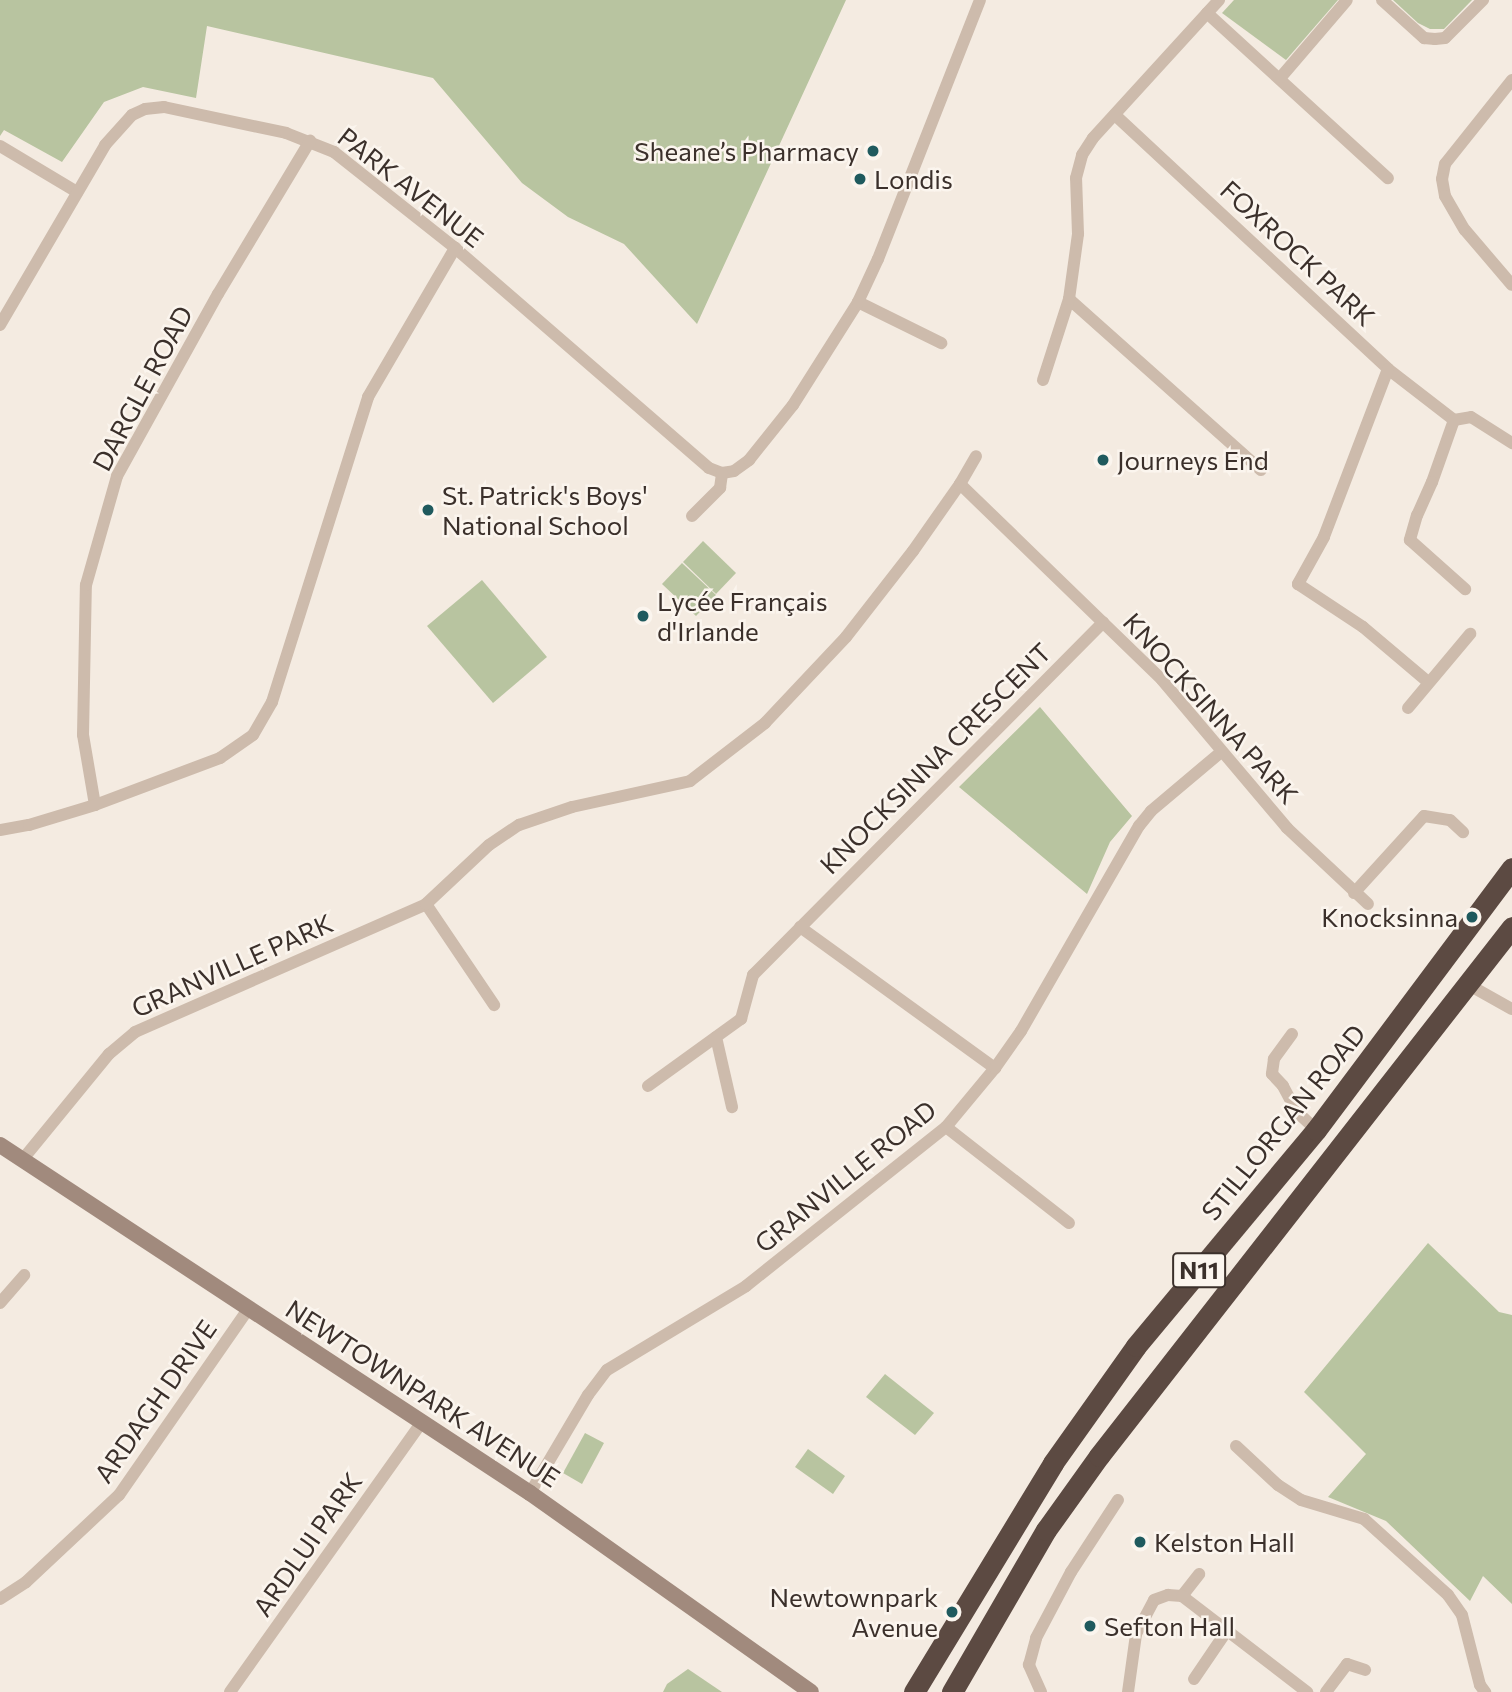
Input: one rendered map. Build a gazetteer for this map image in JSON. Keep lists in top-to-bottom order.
{
  "streets": {
    "highway": ["STILLORGAN ROAD", "N11"],
    "main road": ["NEWTOWNPARK AVENUE"],
    "street": [
      "PARK AVENUE",
      "FOXROCK PARK",
      "DARGLE ROAD",
      "KNOCKSINNA PARK",
      "KNOCKSINNA CRESCENT",
      "GRANVILLE PARK",
      "GRANVILLE ROAD",
      "ARDAGH DRIVE",
      "ARDLUI PARK"
    ]
  },
  "crossings": [
    ["PARK AVENUE", "DARGLE ROAD"],
    ["KNOCKSINNA PARK", "KNOCKSINNA CRESCENT"],
    ["KNOCKSINNA PARK", "GRANVILLE PARK"],
    ["KNOCKSINNA PARK", "GRANVILLE ROAD"],
    ["GRANVILLE PARK", "NEWTOWNPARK AVENUE"],
    ["GRANVILLE ROAD", "NEWTOWNPARK AVENUE"],
    ["NEWTOWNPARK AVENUE", "ARDAGH DRIVE"],
    ["NEWTOWNPARK AVENUE", "ARDLUI PARK"]
  ],
  "places": [
    "Sheane’s Pharmacy",
    "Londis",
    "Journeys End",
    "St. Patrick's Boys' National School",
    "Lycée Français d'Irlande",
    "Knocksinna",
    "Kelston Hall",
    "Newtownpark Avenue",
    "Sefton Hall"
  ]
}
